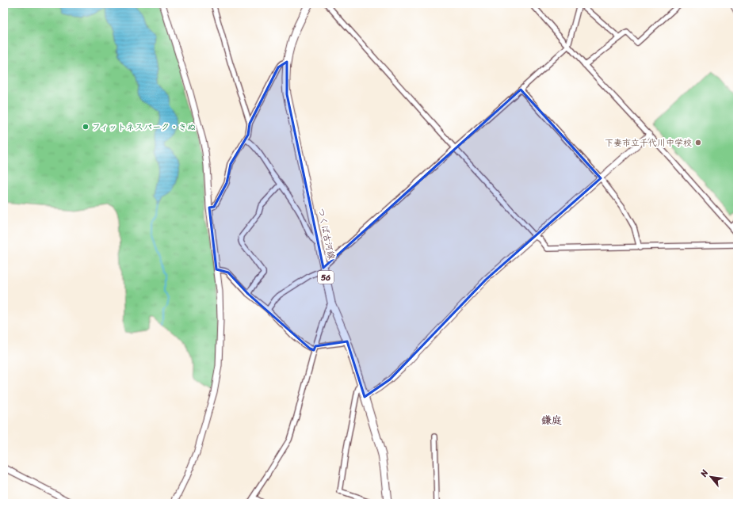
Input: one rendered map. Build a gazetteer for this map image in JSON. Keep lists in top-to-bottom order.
{
  "streets": {
    "main road": ["つくば古河線", "56"]
  },
  "districts": ["鎌庭"],
  "places": ["フィットネスパーク・きぬ", "下妻市立千代川中学校"],
  "north": "top left"
}
